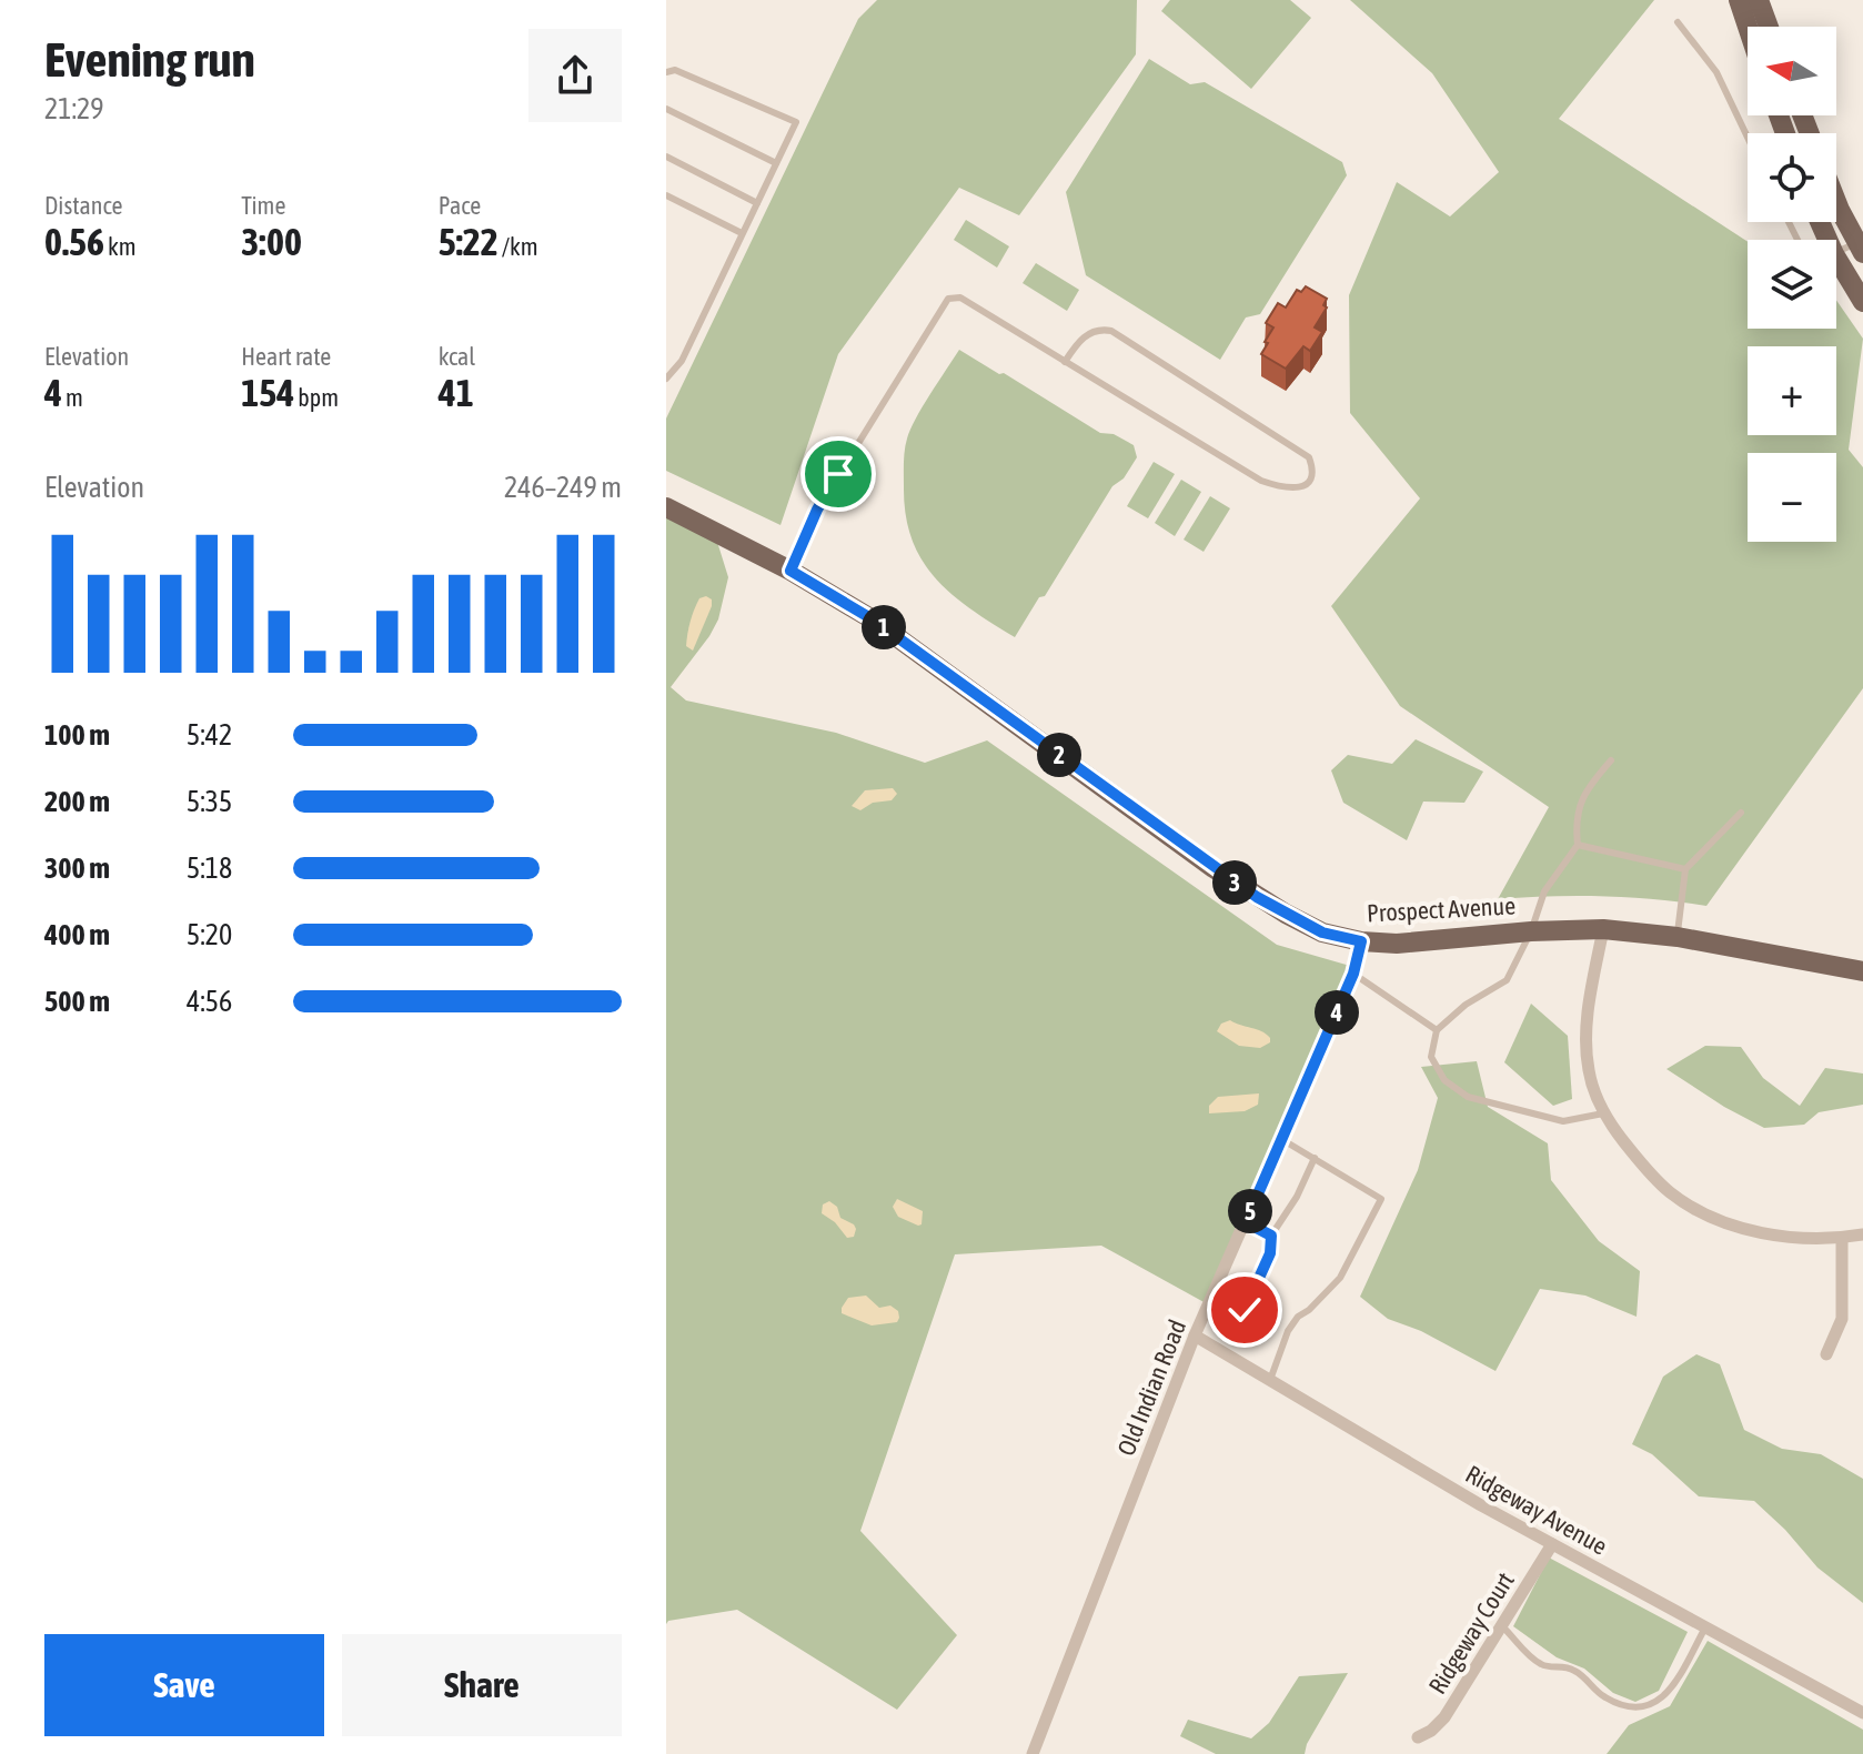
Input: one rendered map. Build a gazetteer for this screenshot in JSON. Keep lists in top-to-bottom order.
{
  "streets": {
    "main road": ["Prospect Avenue"],
    "street": ["Old Indian Road", "Ridgeway Avenue", "Ridgeway Court"]
  },
  "crossings": [
    ["Prospect Avenue", "Old Indian Road"],
    ["Old Indian Road", "Ridgeway Avenue"],
    ["Ridgeway Avenue", "Ridgeway Court"]
  ],
  "north": "left",
  "page": {
    "heading": ["Evening run", "21:29"],
    "map_buttons": ["+", "−"],
    "stats": [
      ["Distance", "0.56 km"],
      ["Time", "3:00"],
      ["Pace", "5:22 /km"],
      ["Elevation", "4 m"],
      ["Heart rate", "154 bpm"],
      ["kcal", "41"]
    ],
    "chart": ["Elevation", "246–249 m"],
    "pins": [
      "1",
      "2",
      "3",
      "4",
      "5"
    ],
    "list": [
      {
        "name": "100 m",
        "note": "5:42"
      },
      {
        "name": "200 m",
        "note": "5:35"
      },
      {
        "name": "300 m",
        "note": "5:18"
      },
      {
        "name": "400 m",
        "note": "5:20"
      },
      {
        "name": "500 m",
        "note": "4:56"
      }
    ],
    "buttons": ["Save", "Share"]
  }
}
